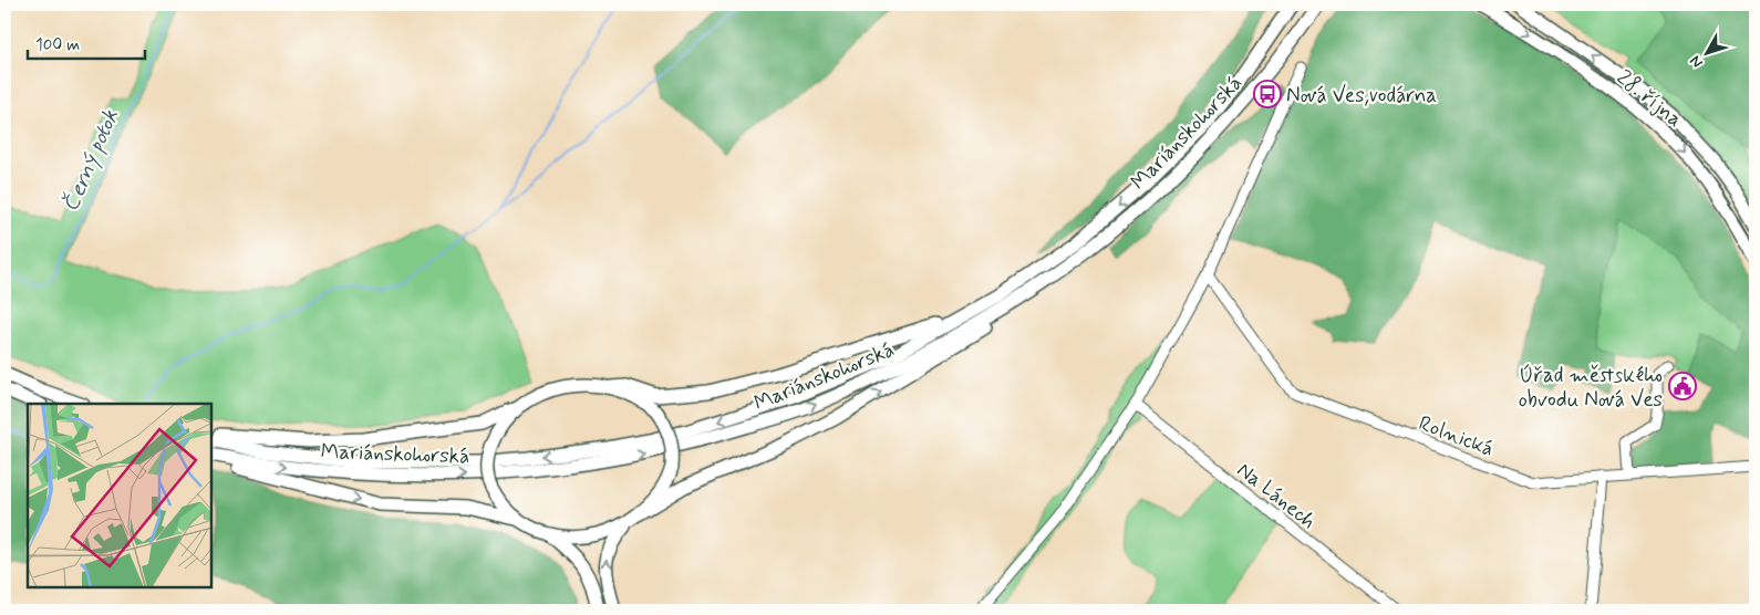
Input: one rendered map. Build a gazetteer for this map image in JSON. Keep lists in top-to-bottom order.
{
  "streets": {
    "main road": ["28. října", "Mariánskohorská"],
    "street": ["Rolnická", "Na Lánech"]
  },
  "water": ["Černý potok"],
  "places": {
    "bus stop": ["Nová Ves,vodárna"],
    "public building": ["Úřad městského obvodu Nová Ves"]
  },
  "scale_bar": "100 m",
  "north": "bottom left"
}
